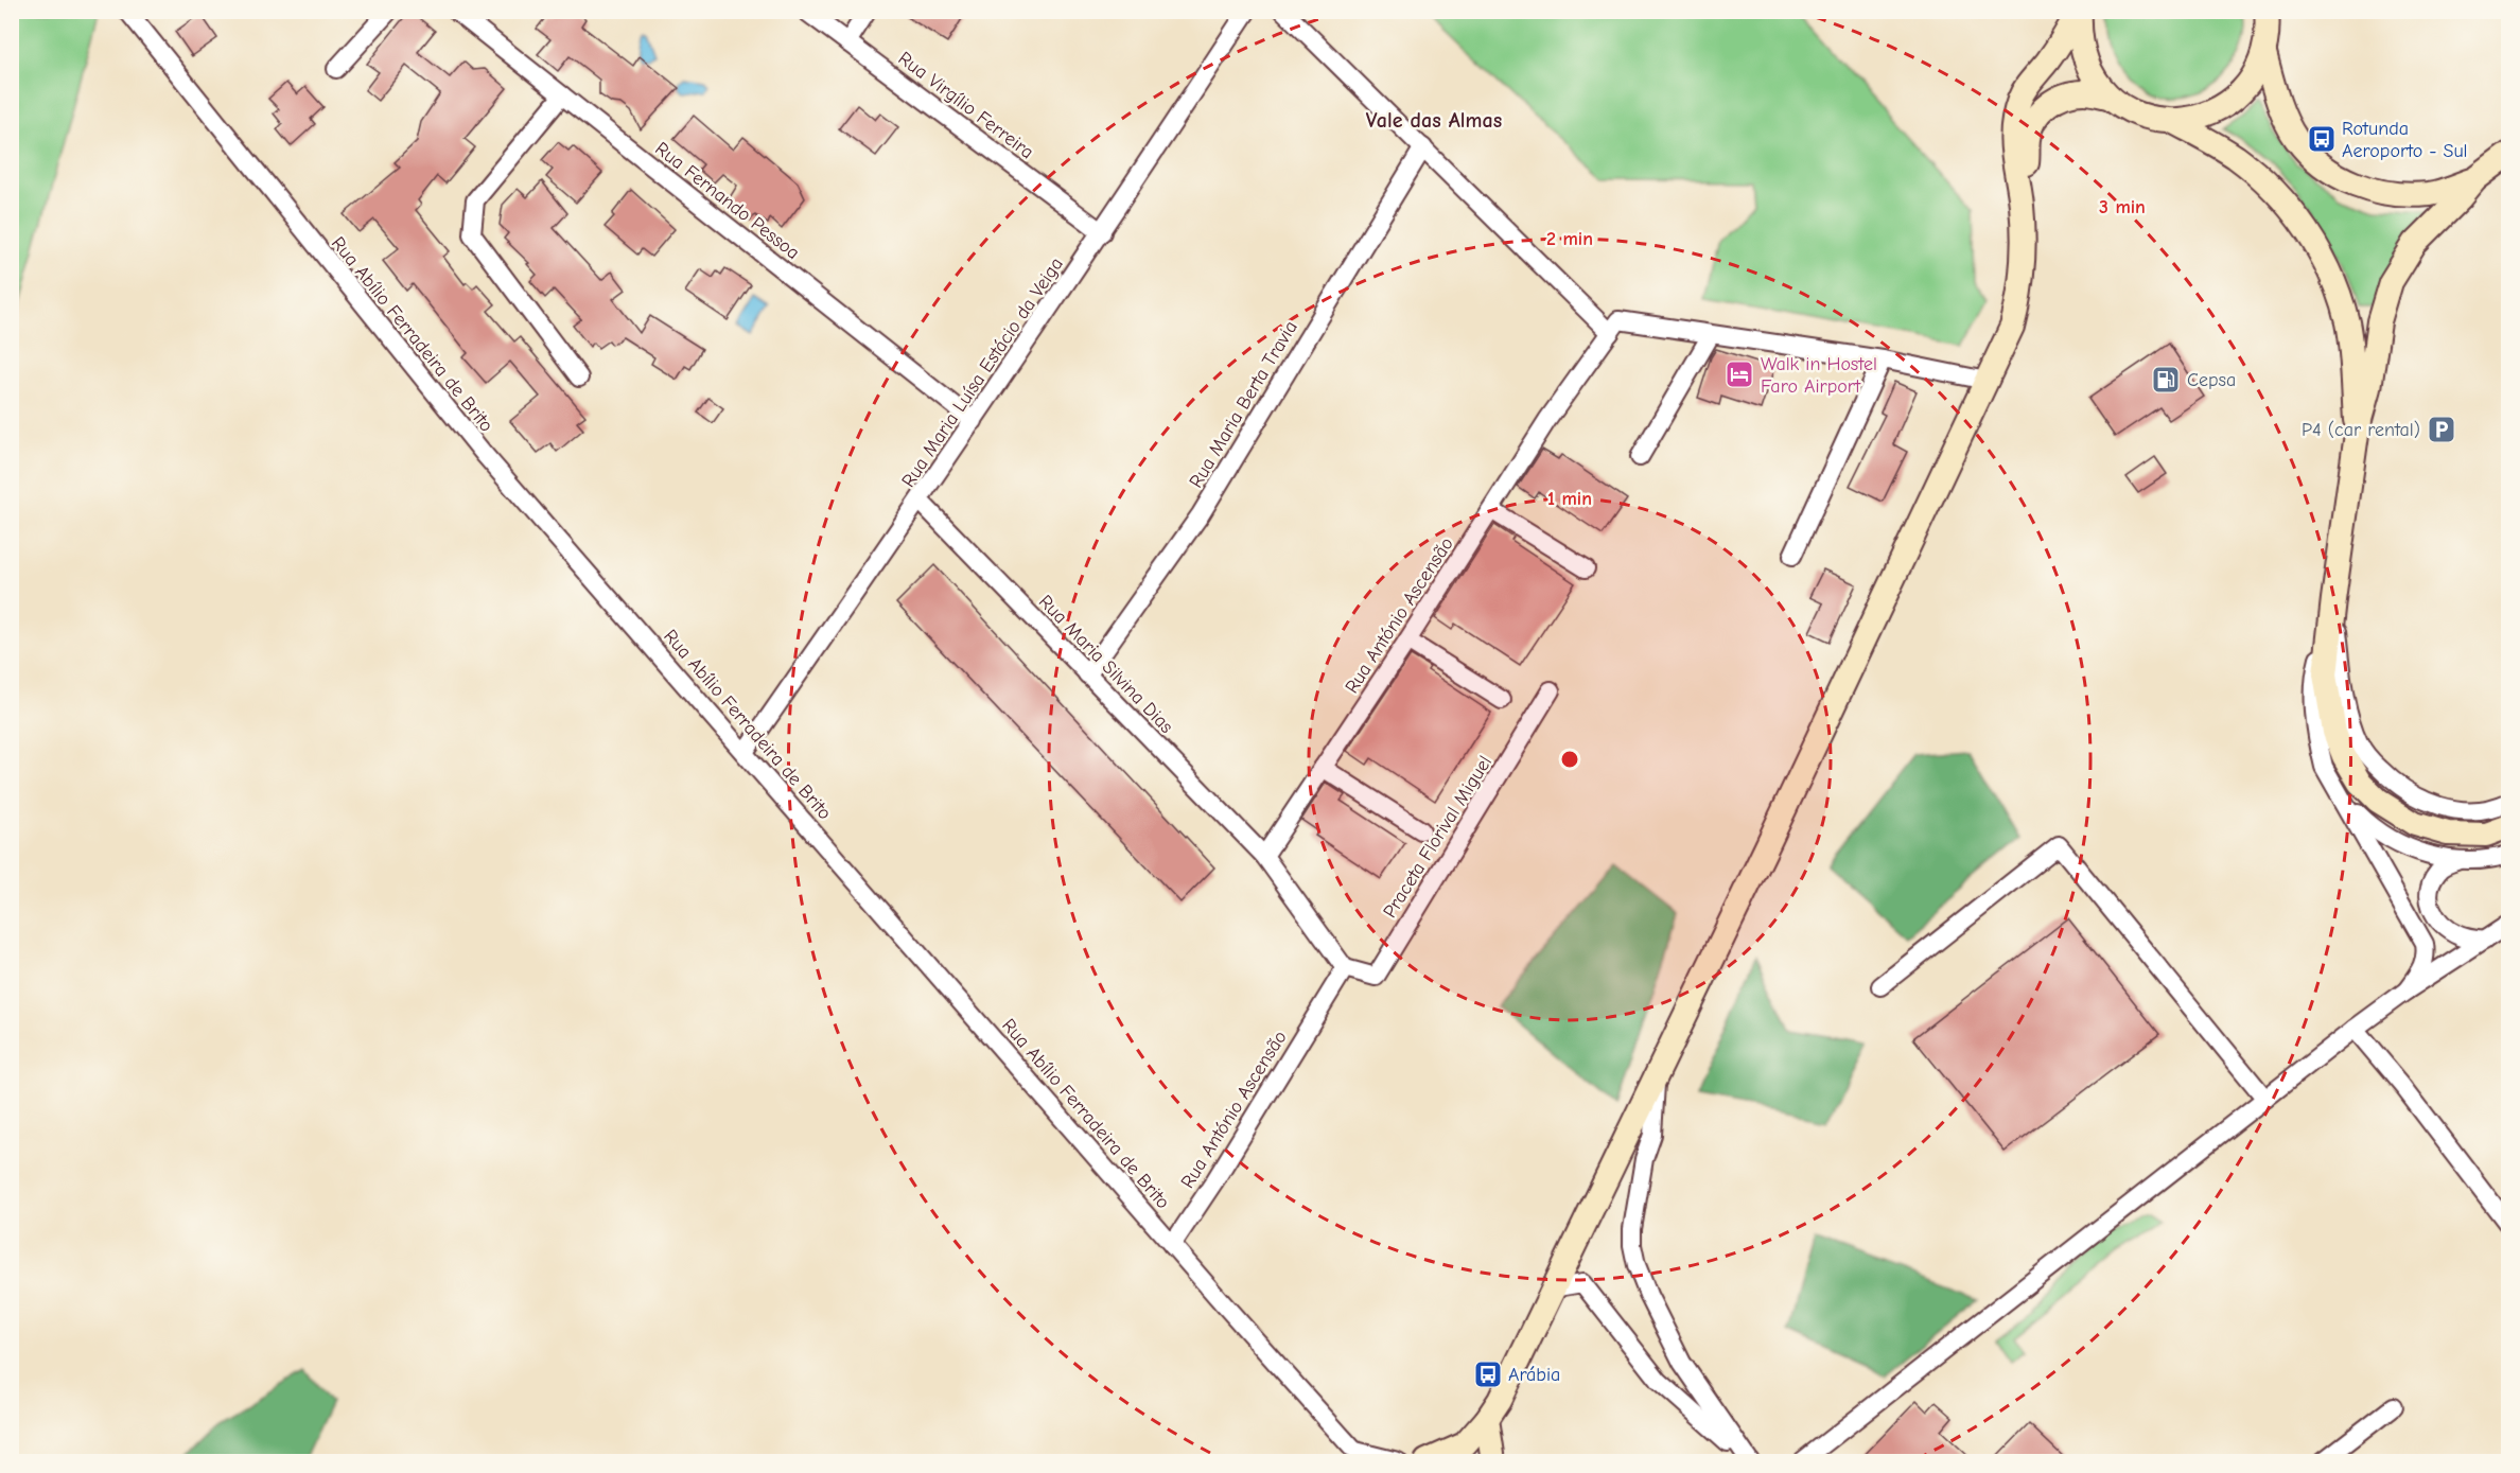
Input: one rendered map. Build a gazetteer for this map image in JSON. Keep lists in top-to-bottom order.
{
  "streets": {
    "street": [
      "Rua Virgílio Ferreira",
      "Rua Fernando Pessoa",
      "Rua Abílio Ferradeira de Brito",
      "Rua Maria Luísa Estácio da Veiga",
      "Rua Maria Berta Travia",
      "Rua António Ascensão",
      "Rua Maria Silvina Dias",
      "Praceta Florival Miguel"
    ]
  },
  "crossings": [
    ["Rua Virgílio Ferreira", "Rua Maria Luísa Estácio da Veiga"],
    ["Rua Fernando Pessoa", "Rua Maria Luísa Estácio da Veiga"],
    ["Rua Abílio Ferradeira de Brito", "Rua Maria Luísa Estácio da Veiga"],
    ["Rua Abílio Ferradeira de Brito", "Rua António Ascensão"],
    ["Rua Maria Luísa Estácio da Veiga", "Rua Maria Silvina Dias"],
    ["Rua Maria Berta Travia", "Rua Maria Silvina Dias"],
    ["Rua António Ascensão", "Rua Maria Silvina Dias"],
    ["Rua António Ascensão", "Praceta Florival Miguel"]
  ],
  "districts": ["Vale das Almas"],
  "places": {
    "bus stop": ["Rotunda Aeroporto - Sul", "Arábia"],
    "hotel": ["Walk in Hostel Faro Airport"],
    "fuel station": ["Cepsa"],
    "parking": ["P4 (car rental)"]
  },
  "rings": ["3 min", "2 min", "1 min"]
}
